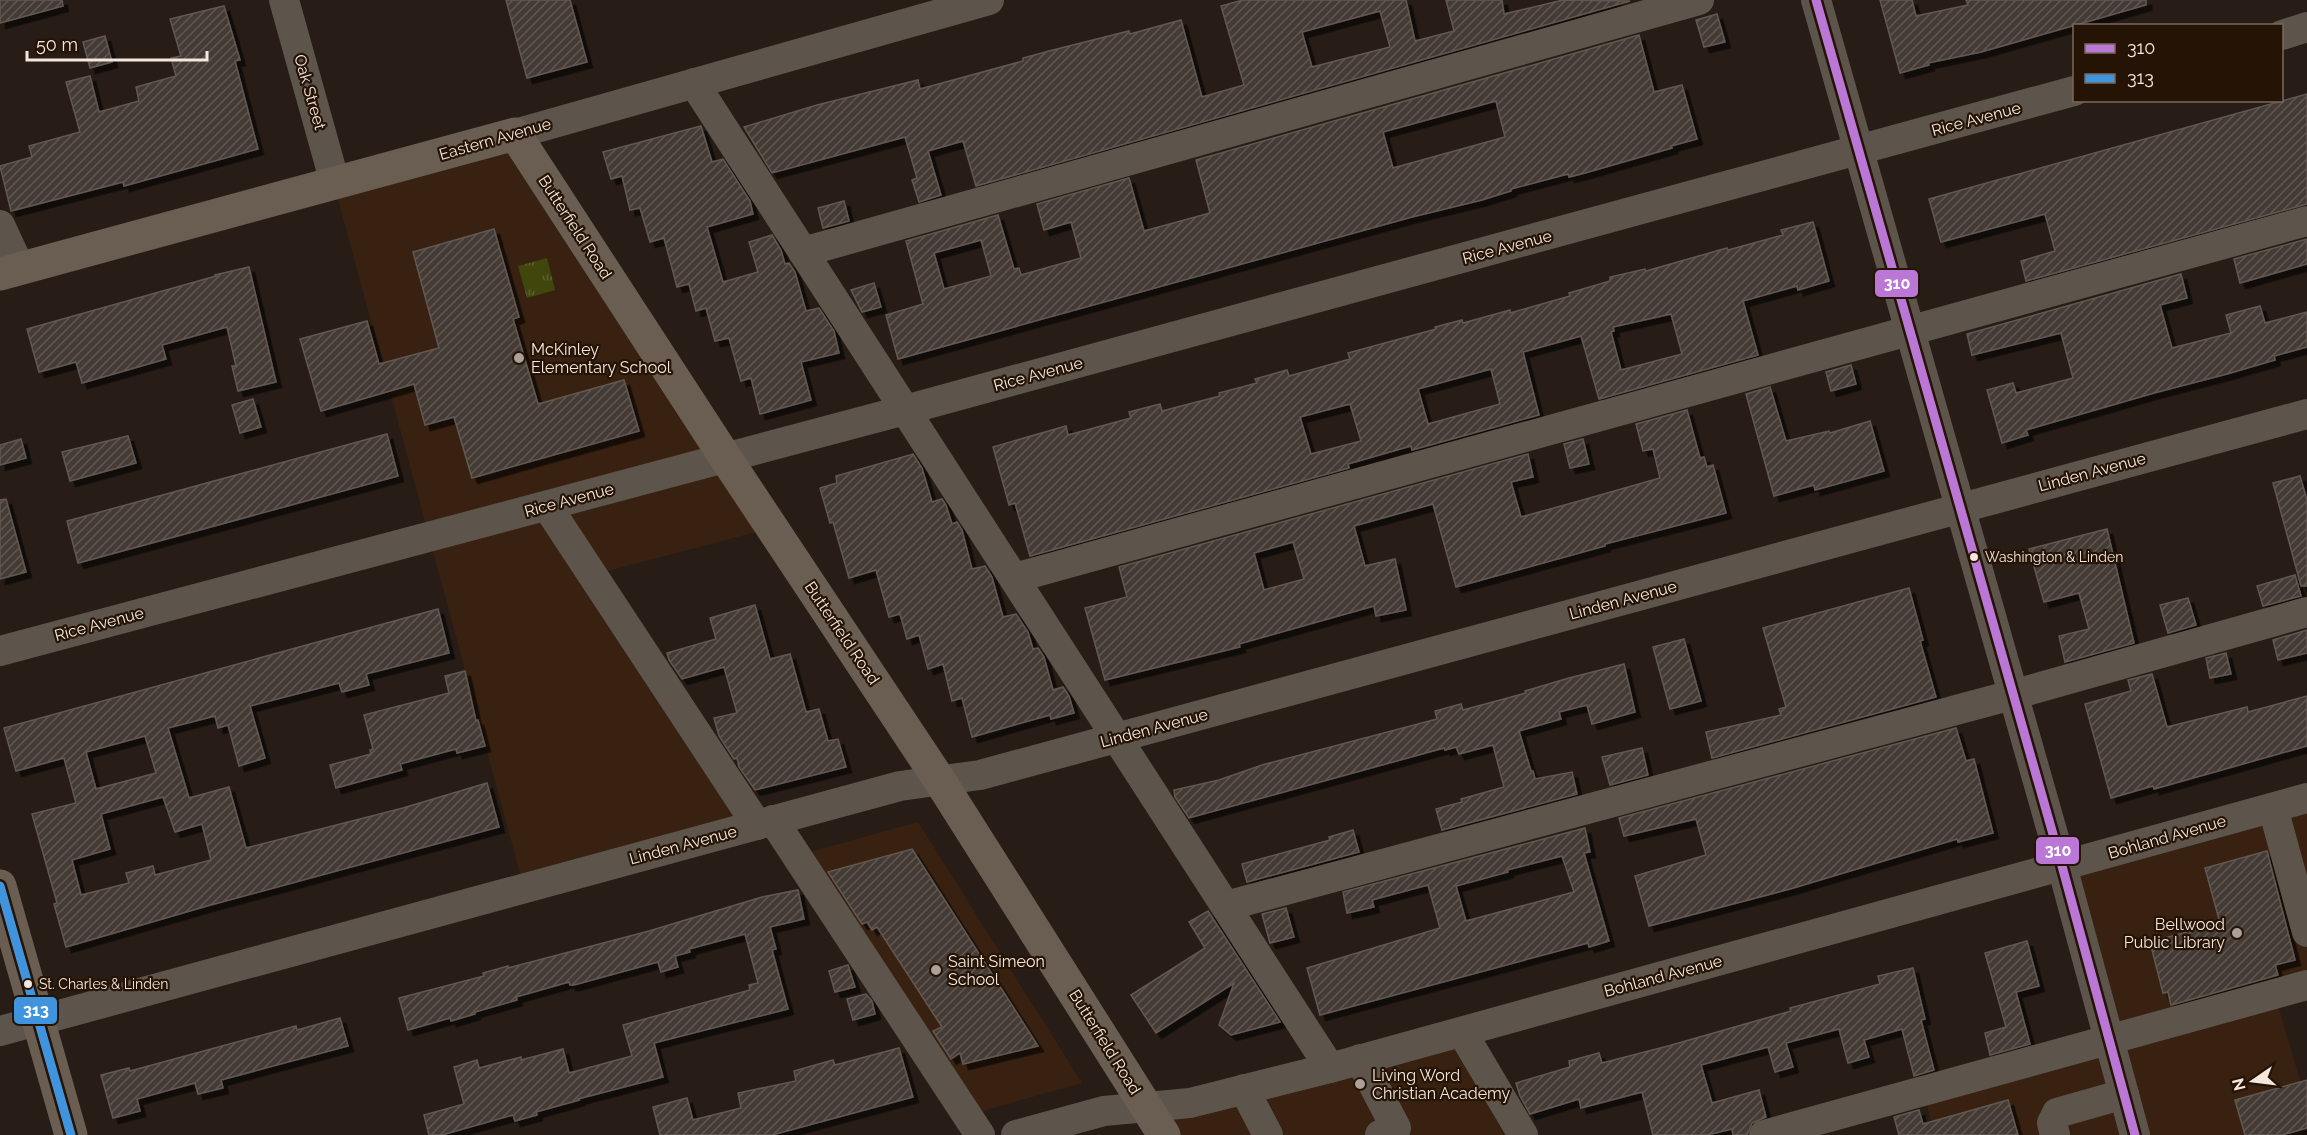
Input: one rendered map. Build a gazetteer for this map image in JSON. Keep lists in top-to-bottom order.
{
  "streets": {
    "main road": ["Eastern Avenue", "Butterfield Road"],
    "street": [
      "Oak Street",
      "Rice Avenue",
      "Linden Avenue",
      "Bohland Avenue"
    ]
  },
  "crossings": [
    ["Oak Street", "Eastern Avenue"],
    ["Rice Avenue", "Butterfield Road"],
    ["Eastern Avenue", "Butterfield Road"],
    ["Butterfield Road", "Linden Avenue"],
    ["Butterfield Road", "Bohland Avenue"]
  ],
  "places": [
    "McKinley Elementary School",
    "Washington & Linden",
    "Bellwood Public Library",
    "Saint Simeon School",
    "St. Charles & Linden",
    "Living Word Christian Academy"
  ],
  "lines": ["transit line 310", "transit line 313"],
  "legend": ["310", "313"],
  "scale_bar": "50 m",
  "north": "left"
}
